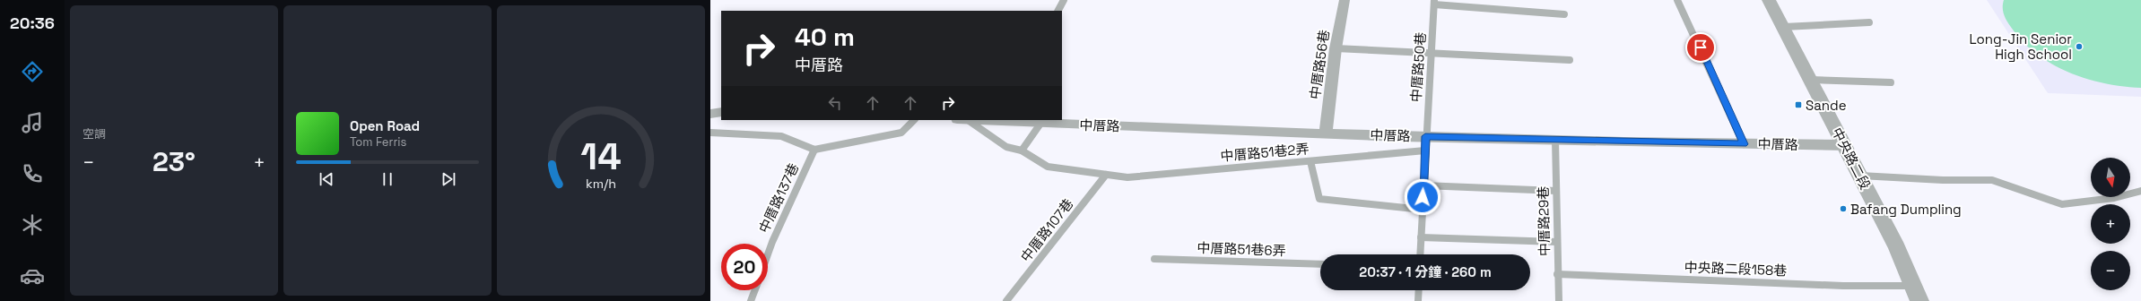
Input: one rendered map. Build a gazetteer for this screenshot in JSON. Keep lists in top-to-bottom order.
{
  "streets": {
    "street": ["中厝路56巷", "中厝路", "中央路二段"],
    "lane": [
      "中厝路50巷",
      "中厝路51巷2弄",
      "中厝路137巷",
      "中厝路29巷",
      "中厝路107巷",
      "中厝路51巷6弄",
      "中央路二段158巷"
    ]
  },
  "crossings": [
    ["中厝路56巷", "中厝路"],
    ["中厝路50巷", "中厝路"],
    ["中厝路50巷", "中厝路51巷2弄"],
    ["中厝路", "中央路二段"],
    ["中厝路", "中厝路29巷"],
    ["中厝路51巷2弄", "中厝路107巷"],
    ["中央路二段", "中央路二段158巷"],
    ["中厝路29巷", "中央路二段158巷"]
  ],
  "places": {
    "other": ["Long-Jin Senior High School", "Bafang Dumpling"],
    "transit": ["Sande"]
  },
  "north": "bottom",
  "page": {
    "tabs": "20:36",
    "tile": "空調",
    "turn": ["40 m", "中厝路"],
    "song": ["Open Road", "Tom Ferris"],
    "heat": ["−", "23°", "+"],
    "map_buttons": ["+", "−"],
    "limit": "20",
    "trip": "20:37 · 1 分鐘 · 260 m",
    "gauge": ["14", "km/h"]
  }
}
